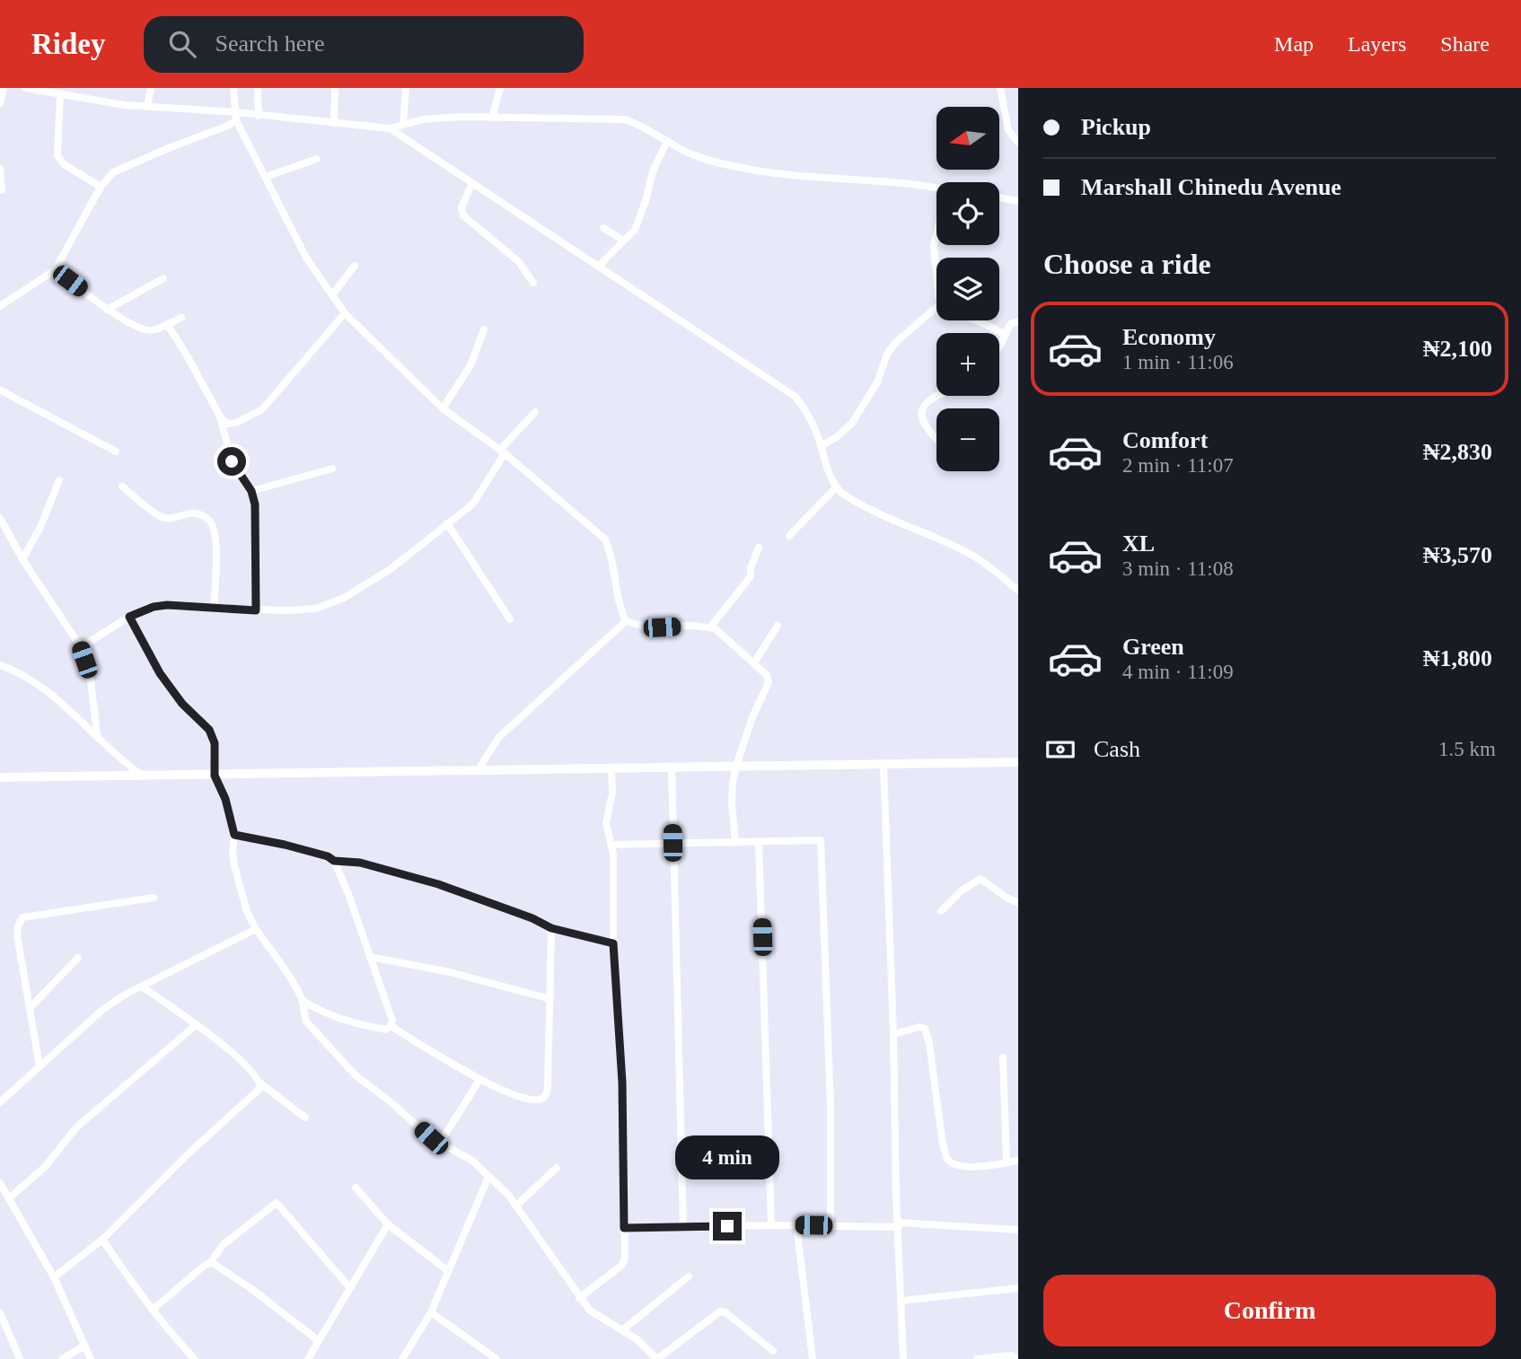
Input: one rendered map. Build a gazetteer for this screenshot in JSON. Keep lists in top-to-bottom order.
{
  "north": "left",
  "page": {
    "header": "Ridey",
    "search": "Search here",
    "nav": ["Map", "Layers", "Share"],
    "banner": ["Pickup", "Marshall Chinedu Avenue"],
    "map_buttons": ["+", "−"],
    "heading": "Choose a ride",
    "list": [
      {
        "name": "Economy",
        "note": "1 min · 11:06",
        "value": "₦2,100"
      },
      {
        "name": "Comfort",
        "note": "2 min · 11:07",
        "value": "₦2,830"
      },
      {
        "name": "XL",
        "note": "3 min · 11:08",
        "value": "₦3,570"
      },
      {
        "name": "Green",
        "note": "4 min · 11:09",
        "value": "₦1,800"
      }
    ],
    "pay": ["Cash", "1.5 km"],
    "bubble": "4 min",
    "buttons": "Confirm"
  }
}
